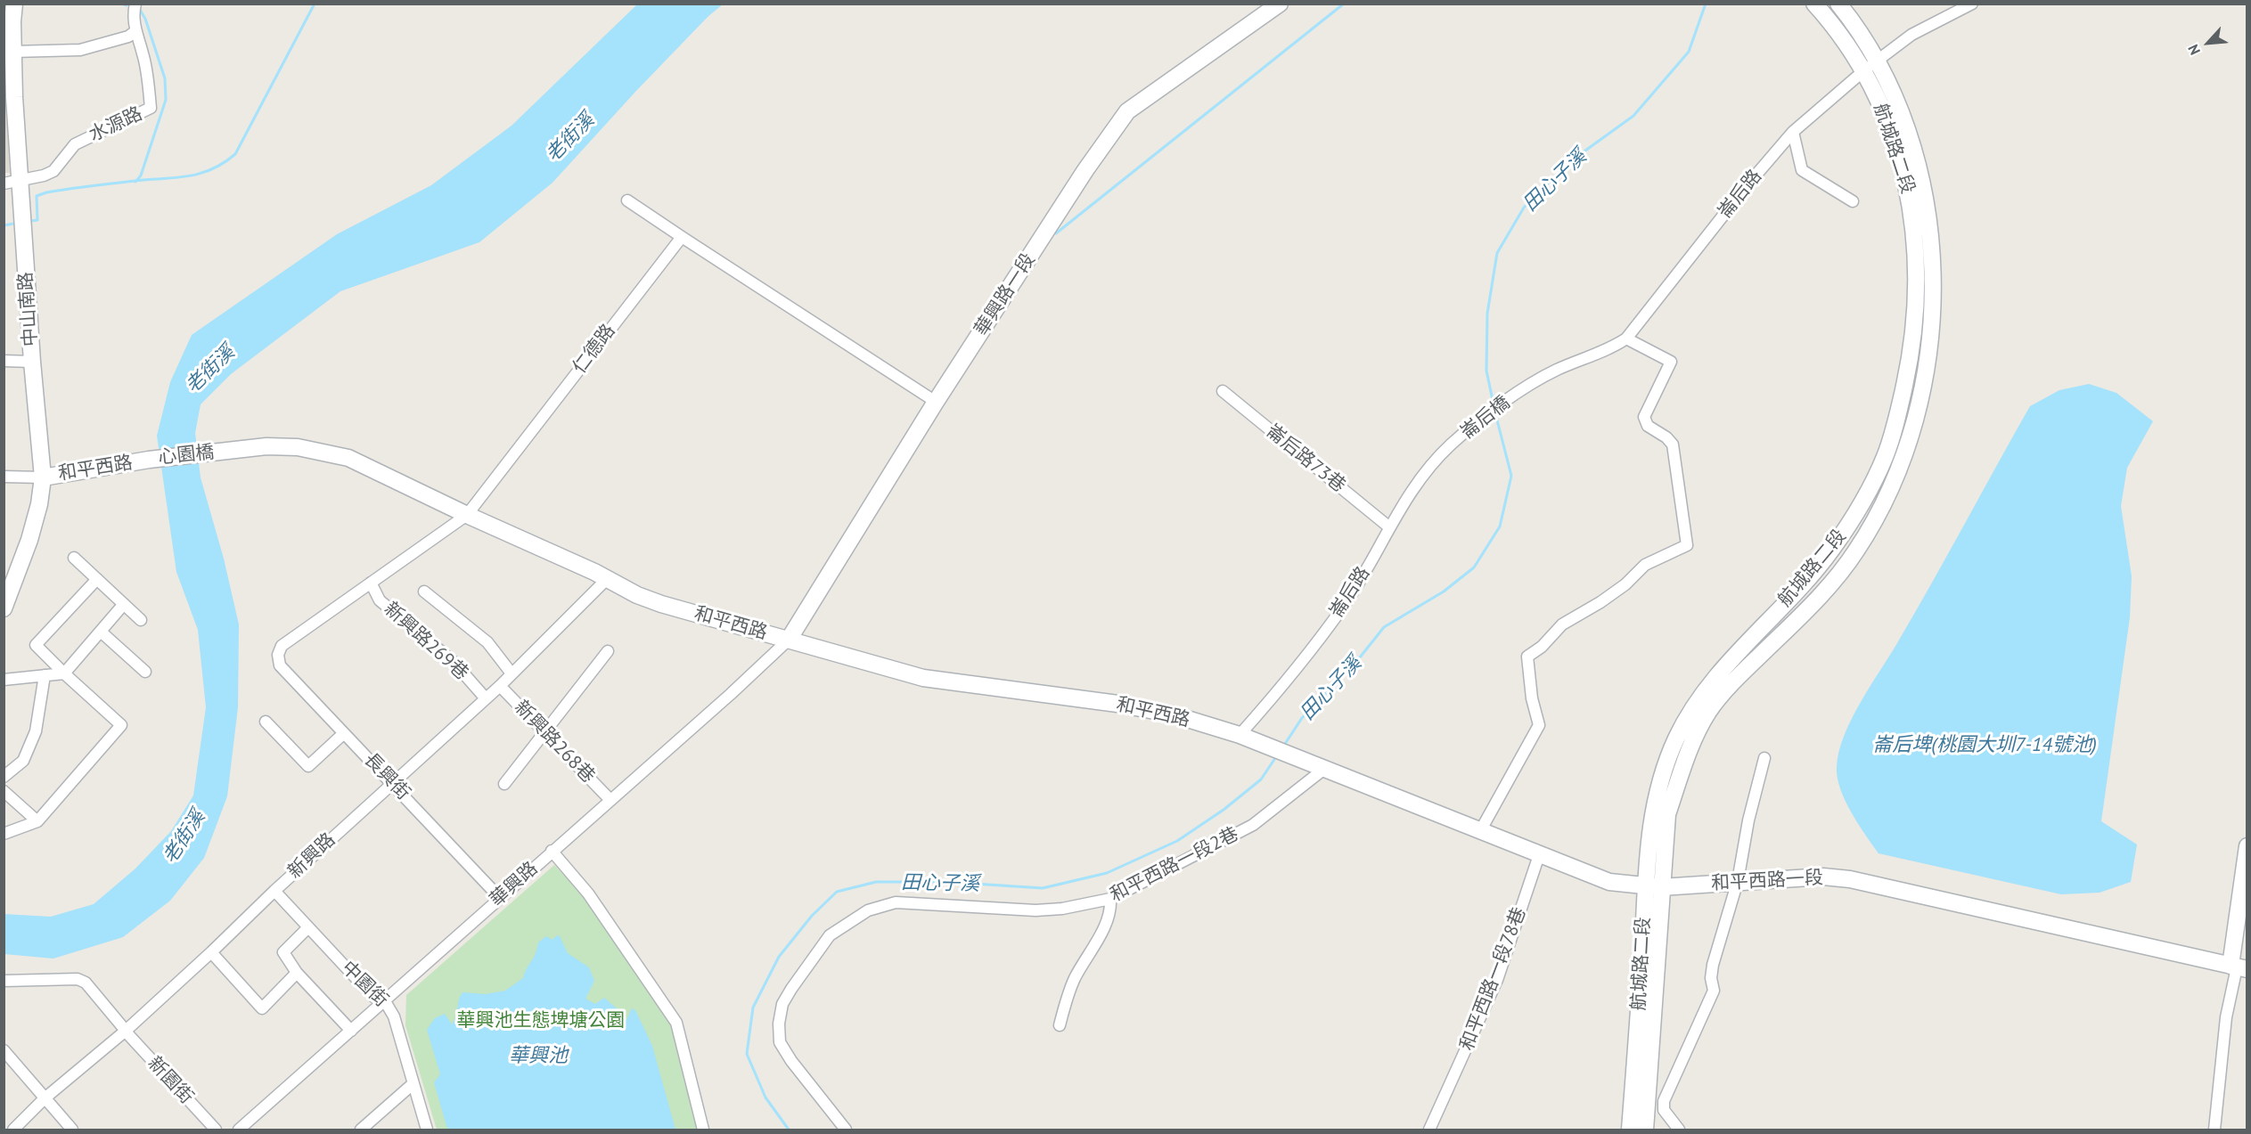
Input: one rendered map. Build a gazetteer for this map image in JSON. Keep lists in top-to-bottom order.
{
  "streets": {
    "street": [
      "水源路",
      "航城路二段",
      "崙后路",
      "華興路一段",
      "中山南路",
      "仁德路",
      "崙后橋",
      "心園橋",
      "崙后路73巷",
      "和平西路",
      "新興路269巷",
      "新興路268巷",
      "長興街",
      "新興路",
      "和平西路一段2巷",
      "和平西路一段",
      "華興路",
      "和平西路一段78巷",
      "中園街",
      "新園街"
    ]
  },
  "crossings": [
    ["水源路", "中山南路"],
    ["航城路二段", "崙后路"],
    ["航城路二段", "和平西路一段"],
    ["崙后路", "崙后橋"],
    ["崙后路", "崙后路73巷"],
    ["崙后路", "和平西路"],
    ["華興路一段", "和平西路"],
    ["華興路一段", "華興路"],
    ["中山南路", "和平西路"],
    ["仁德路", "和平西路"],
    ["仁德路", "新興路269巷"],
    ["仁德路", "長興街"],
    ["心園橋", "和平西路"],
    ["和平西路", "新興路"],
    ["和平西路", "和平西路一段"],
    ["和平西路", "華興路"],
    ["新興路269巷", "新興路"],
    ["新興路268巷", "新興路"],
    ["新興路268巷", "華興路"],
    ["長興街", "新興路"],
    ["長興街", "華興路"],
    ["新興路", "中園街"],
    ["新興路", "新園街"],
    ["和平西路一段2巷", "和平西路一段"],
    ["和平西路一段", "和平西路一段78巷"],
    ["華興路", "中園街"]
  ],
  "water": [
    "老街溪",
    "田心子溪",
    "崙后埤(桃園大圳7-14號池)",
    "華興池"
  ],
  "parks": ["華興池生態埤塘公園"],
  "north": "bottom left"
}
